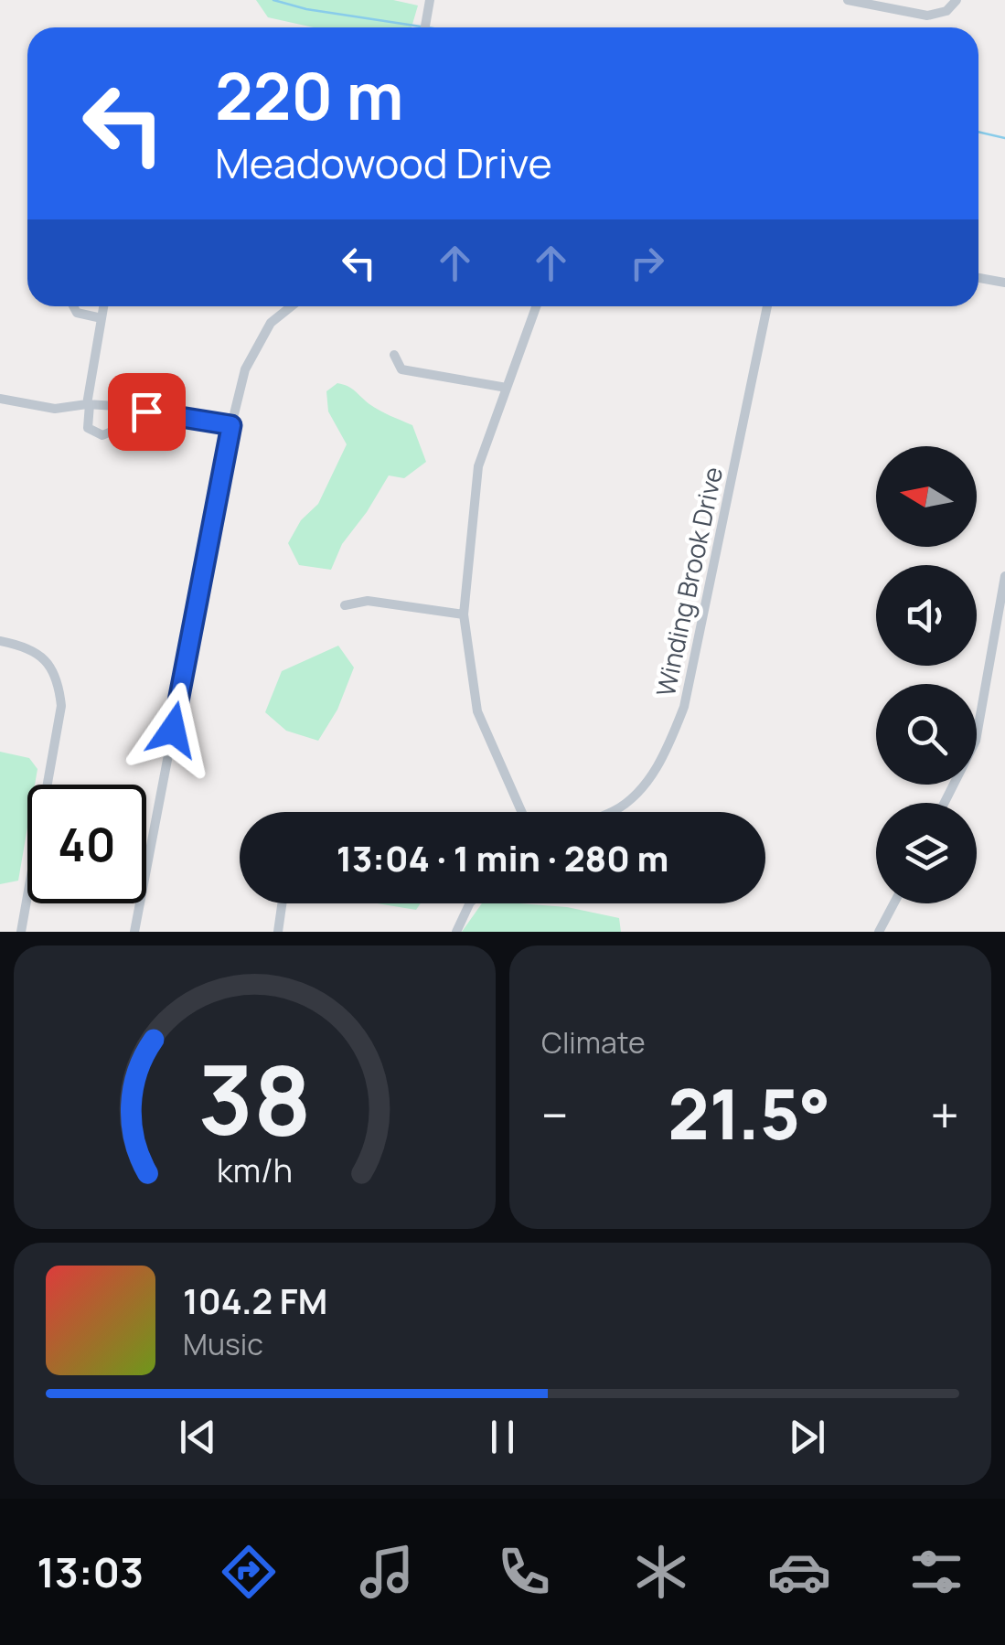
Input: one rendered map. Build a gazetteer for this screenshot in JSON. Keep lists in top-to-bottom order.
{
  "streets": {
    "street": ["Winding Brook Drive"]
  },
  "north": "left",
  "page": {
    "turn": ["220 m", "Meadowood Drive"],
    "limit": "40",
    "trip": "13:04 · 1 min · 280 m",
    "tile": "Climate",
    "heat": ["−", "21.5°", "+"],
    "song": ["104.2 FM", "Music"],
    "tabs": "13:03",
    "gauge": ["38", "km/h"]
  }
}
